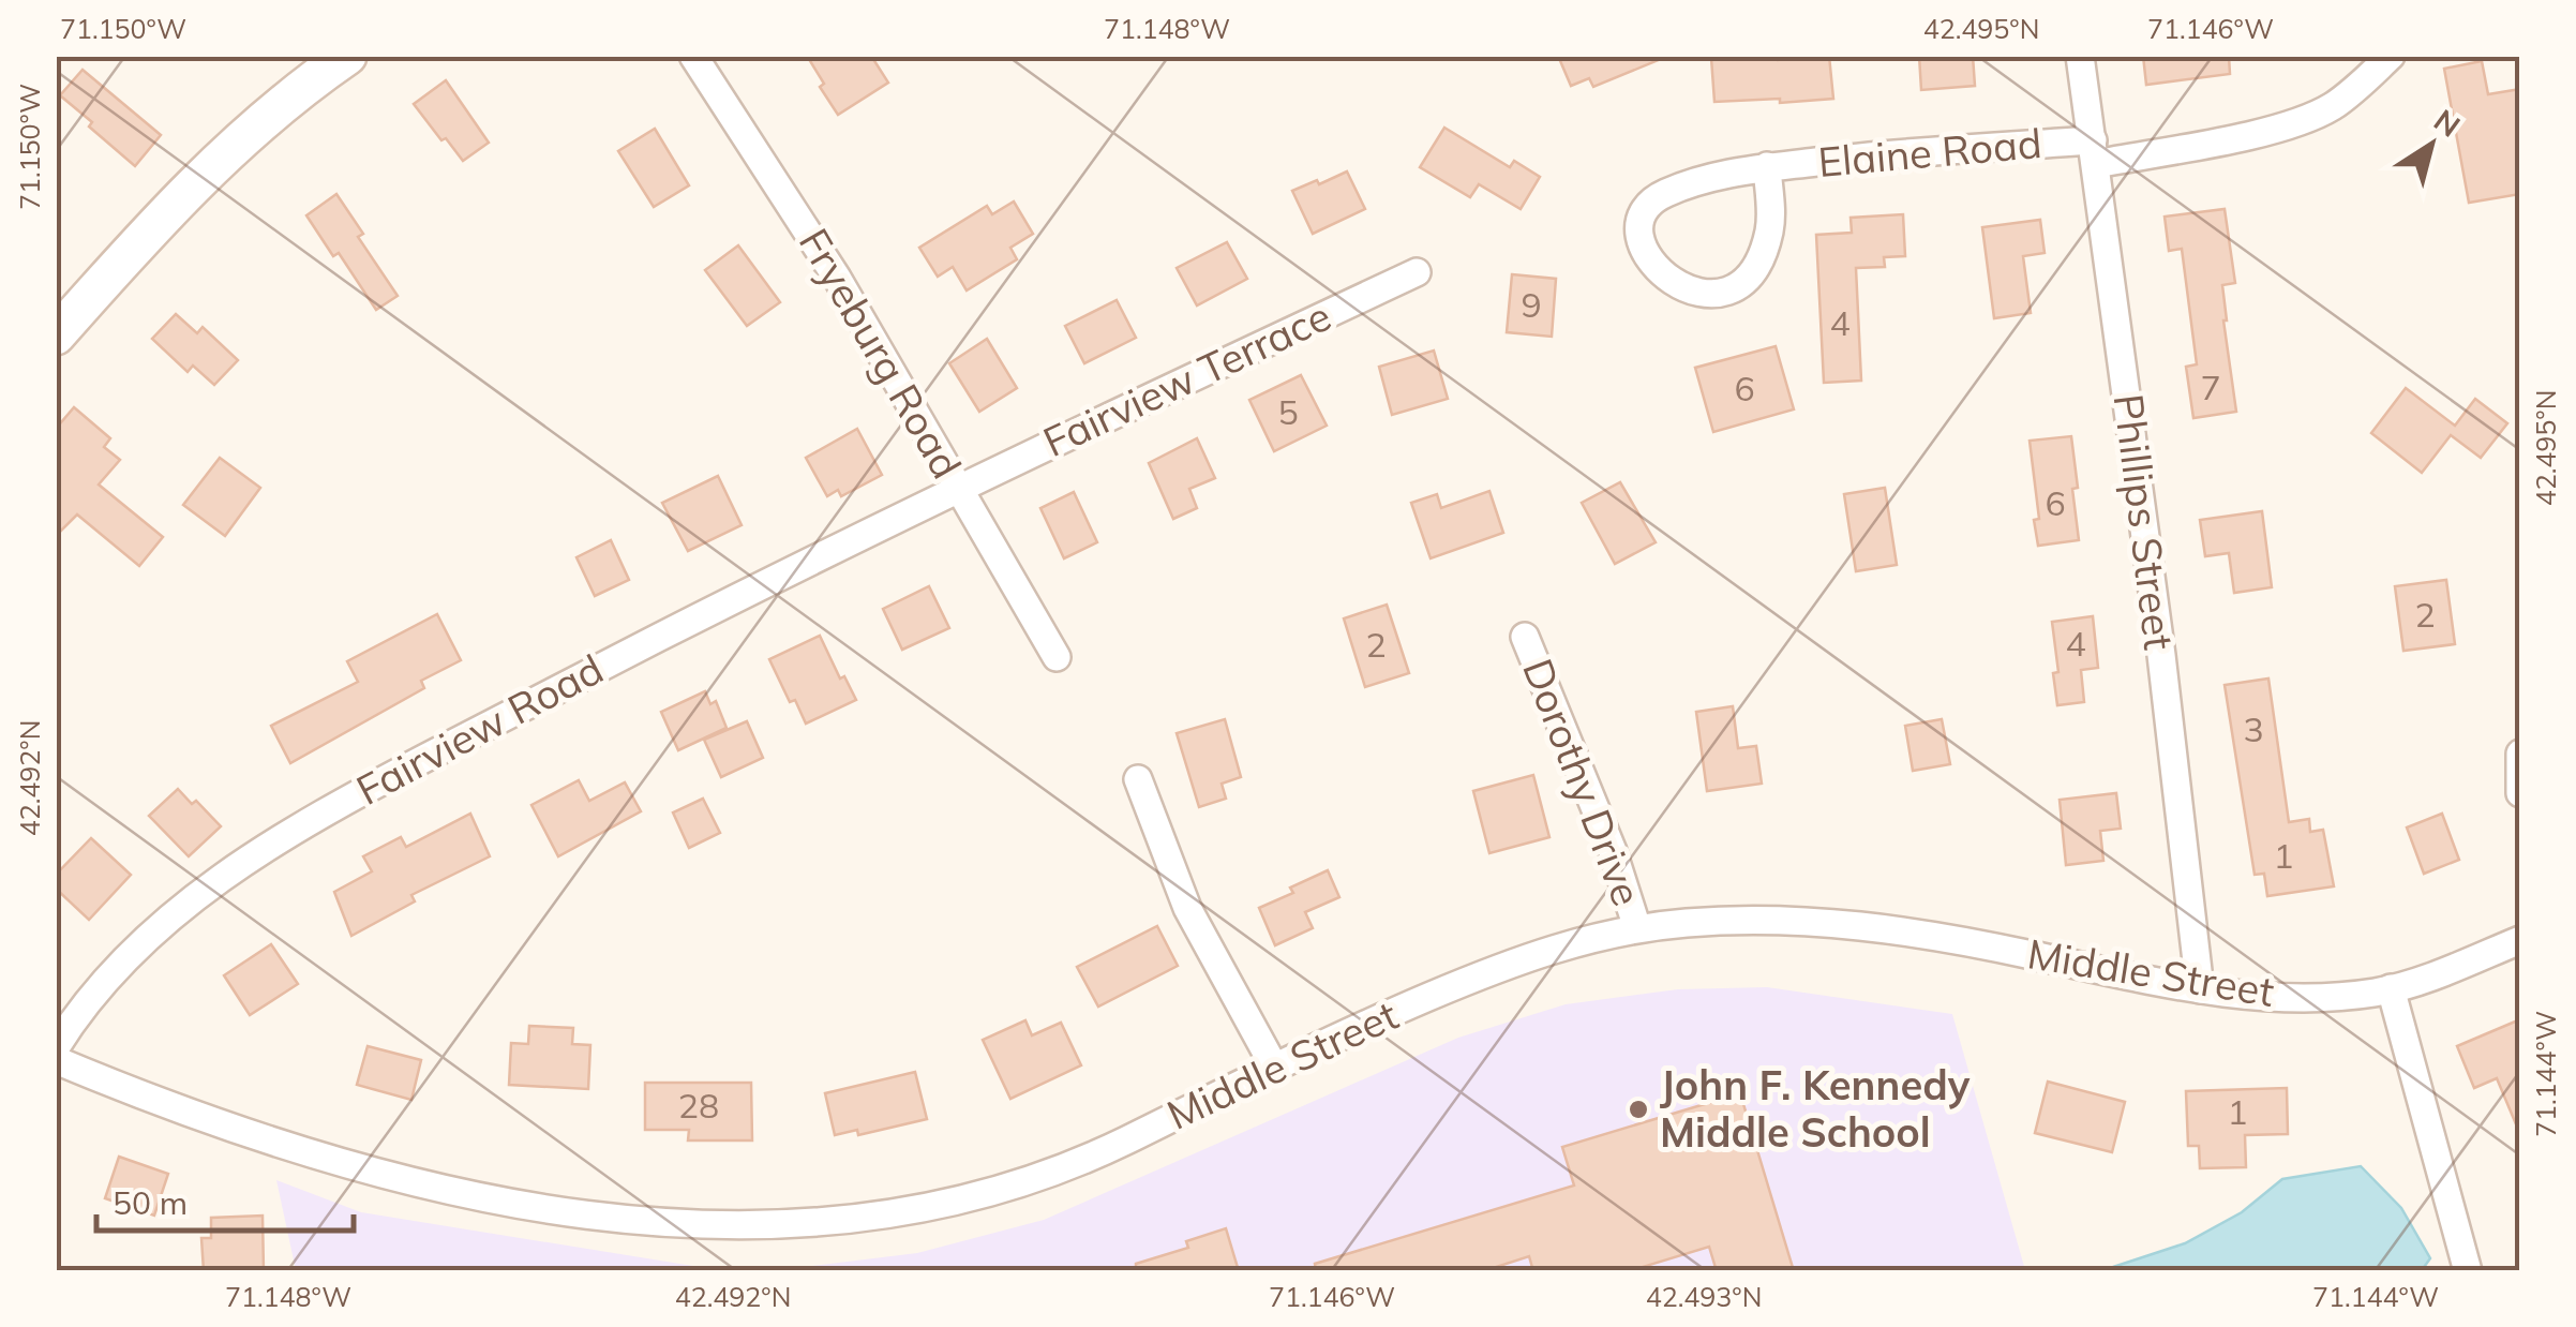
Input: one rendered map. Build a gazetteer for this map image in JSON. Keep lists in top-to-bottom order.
{
  "streets": {
    "street": [
      "Elaine Road",
      "Fryeburg Road",
      "Fairview Terrace",
      "Phillips Street",
      "Fairview Road",
      "Dorothy Drive",
      "Middle Street"
    ]
  },
  "crossings": [
    ["Elaine Road", "Phillips Street"],
    ["Fryeburg Road", "Fairview Terrace"],
    ["Fryeburg Road", "Fairview Road"],
    ["Fairview Terrace", "Fairview Road"],
    ["Phillips Street", "Middle Street"],
    ["Dorothy Drive", "Middle Street"]
  ],
  "places": ["John F. Kennedy Middle School"],
  "house_numbers": [
    "9",
    "4",
    "7",
    "6",
    "5",
    "6",
    "2",
    "4",
    "2",
    "3",
    "1",
    "28",
    "1"
  ],
  "scale_bar": "50 m",
  "north": "top right",
  "coordinates": [
    "71.150°W",
    "71.148°W",
    "42.495°N",
    "71.146°W",
    "42.492°N",
    "71.144°W",
    "42.493°N"
  ]
}
